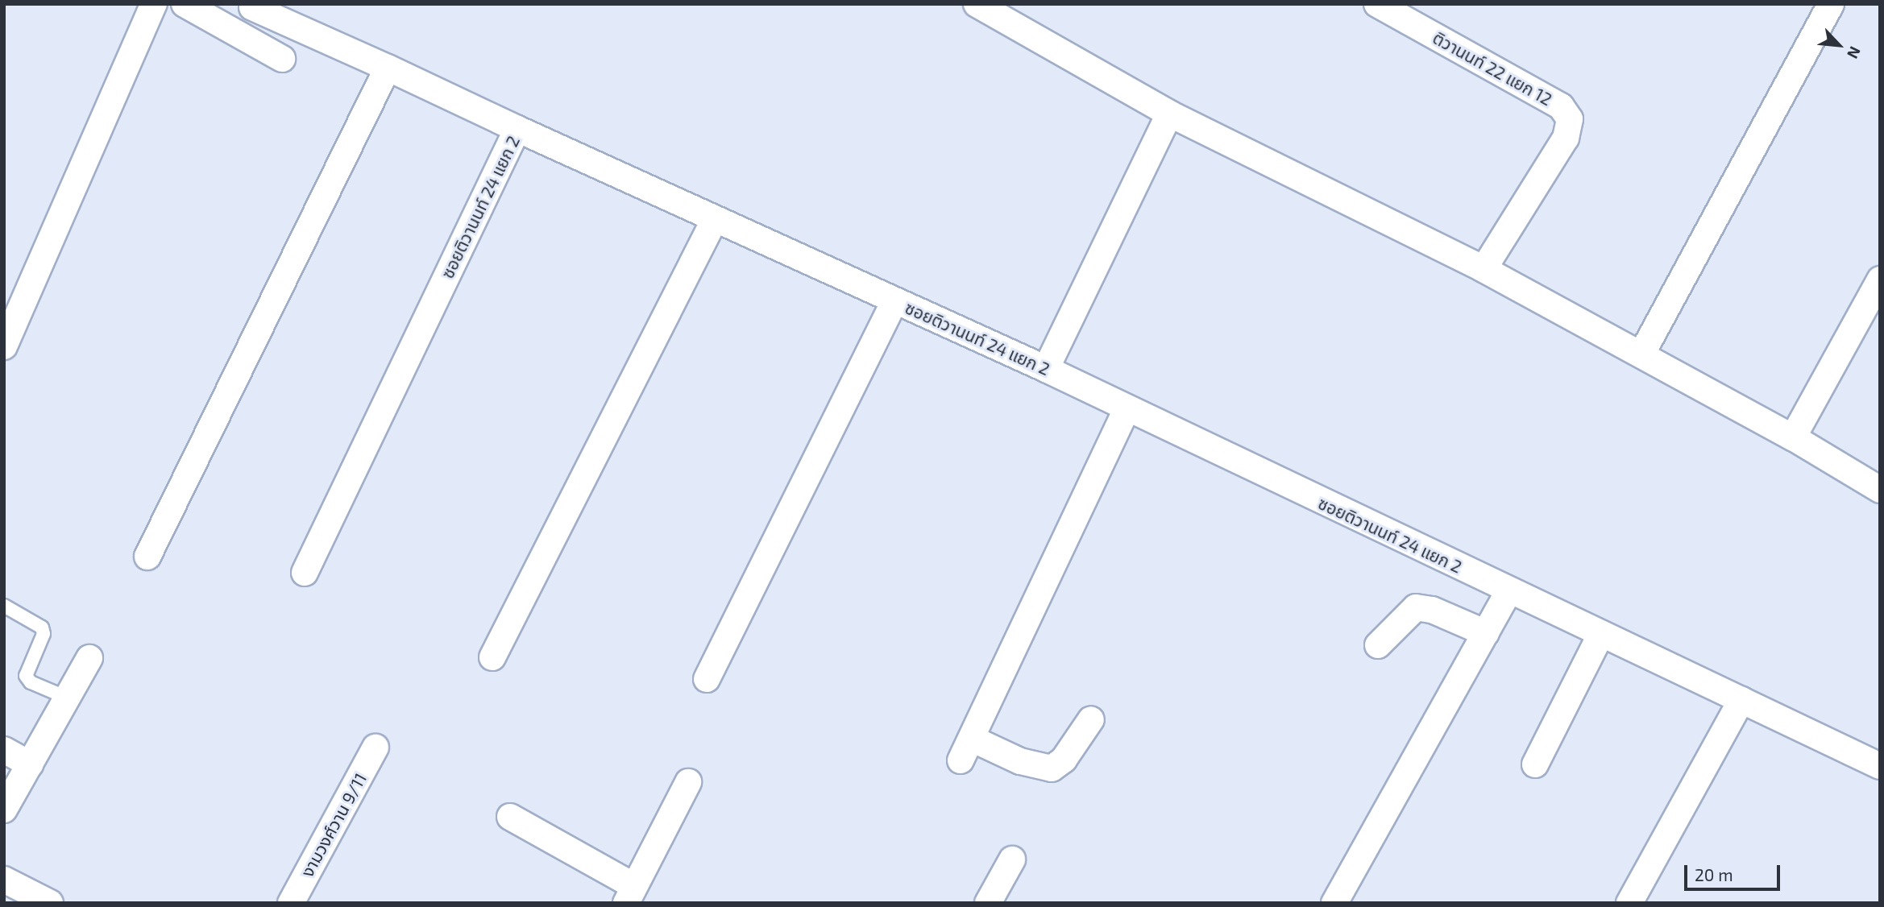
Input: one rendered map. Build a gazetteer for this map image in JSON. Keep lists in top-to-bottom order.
{
  "streets": {
    "street": ["ติวานนท์ 22 แยก 12", "ซอยติวานนท์ 24 แยก 2", "งามวงศ์วาน 9/11"]
  },
  "scale_bar": "20 m",
  "north": "bottom right"
}
